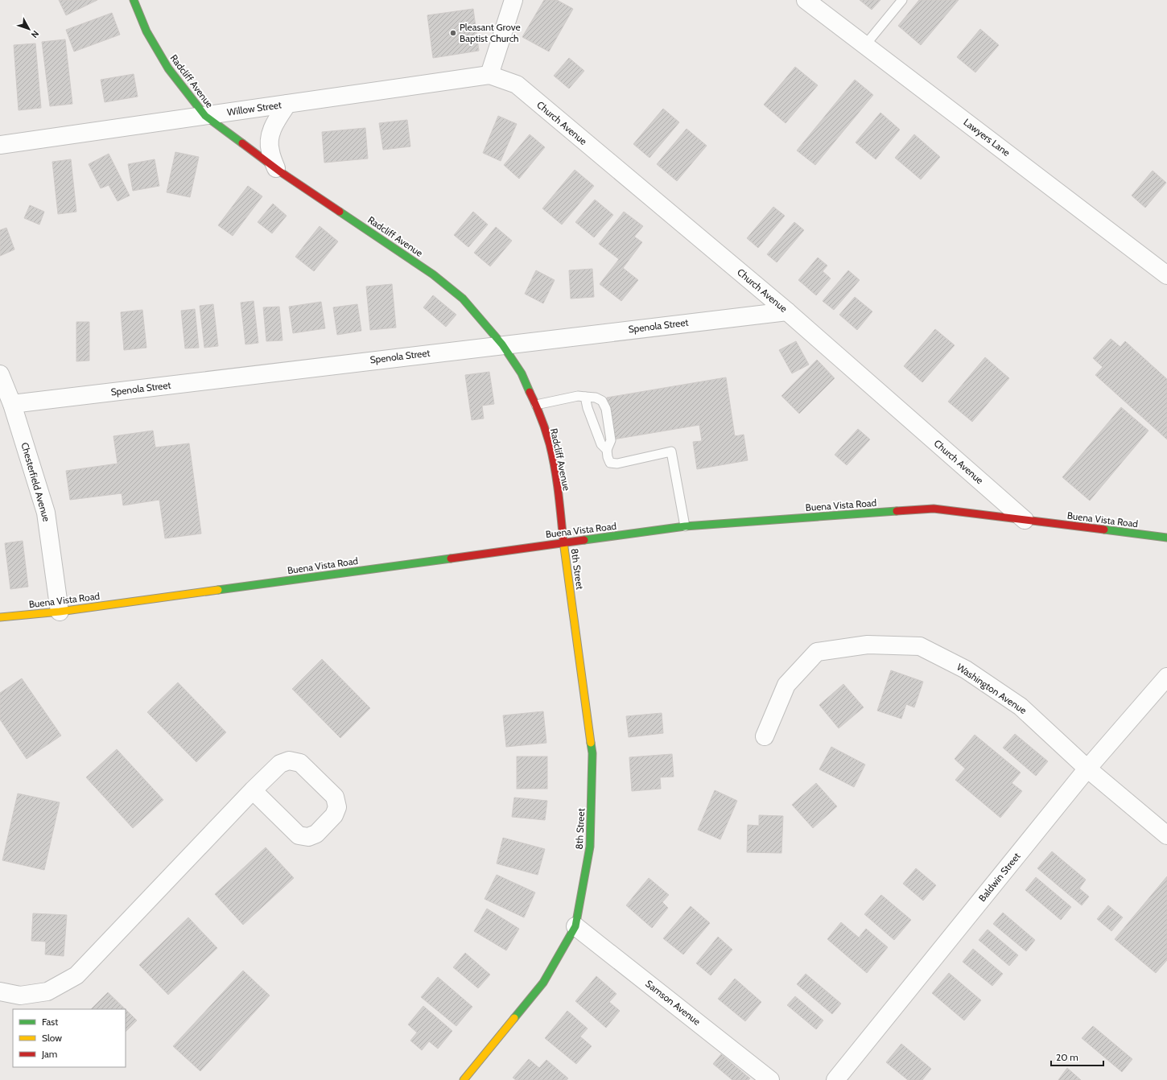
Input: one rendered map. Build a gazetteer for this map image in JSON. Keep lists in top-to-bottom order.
{
  "streets": {
    "street": [
      "Radcliff Avenue",
      "Willow Street",
      "Church Avenue",
      "Lawyers Lane",
      "Spenola Street",
      "Chesterfield Avenue",
      "Buena Vista Road",
      "8th Street",
      "Washington Avenue",
      "Baldwin Street",
      "Samson Avenue"
    ]
  },
  "crossings": [
    ["Radcliff Avenue", "Willow Street"],
    ["Radcliff Avenue", "Spenola Street"],
    ["Radcliff Avenue", "Buena Vista Road"],
    ["Radcliff Avenue", "8th Street"],
    ["Willow Street", "Church Avenue"],
    ["Church Avenue", "Spenola Street"],
    ["Church Avenue", "Buena Vista Road"],
    ["Spenola Street", "Chesterfield Avenue"],
    ["Chesterfield Avenue", "Buena Vista Road"],
    ["Buena Vista Road", "8th Street"],
    ["8th Street", "Samson Avenue"],
    ["Washington Avenue", "Baldwin Street"]
  ],
  "places": ["Pleasant Grove Baptist Church"],
  "legend": ["Fast", "Slow", "Jam"],
  "scale_bar": "20 m",
  "north": "bottom right"
}
